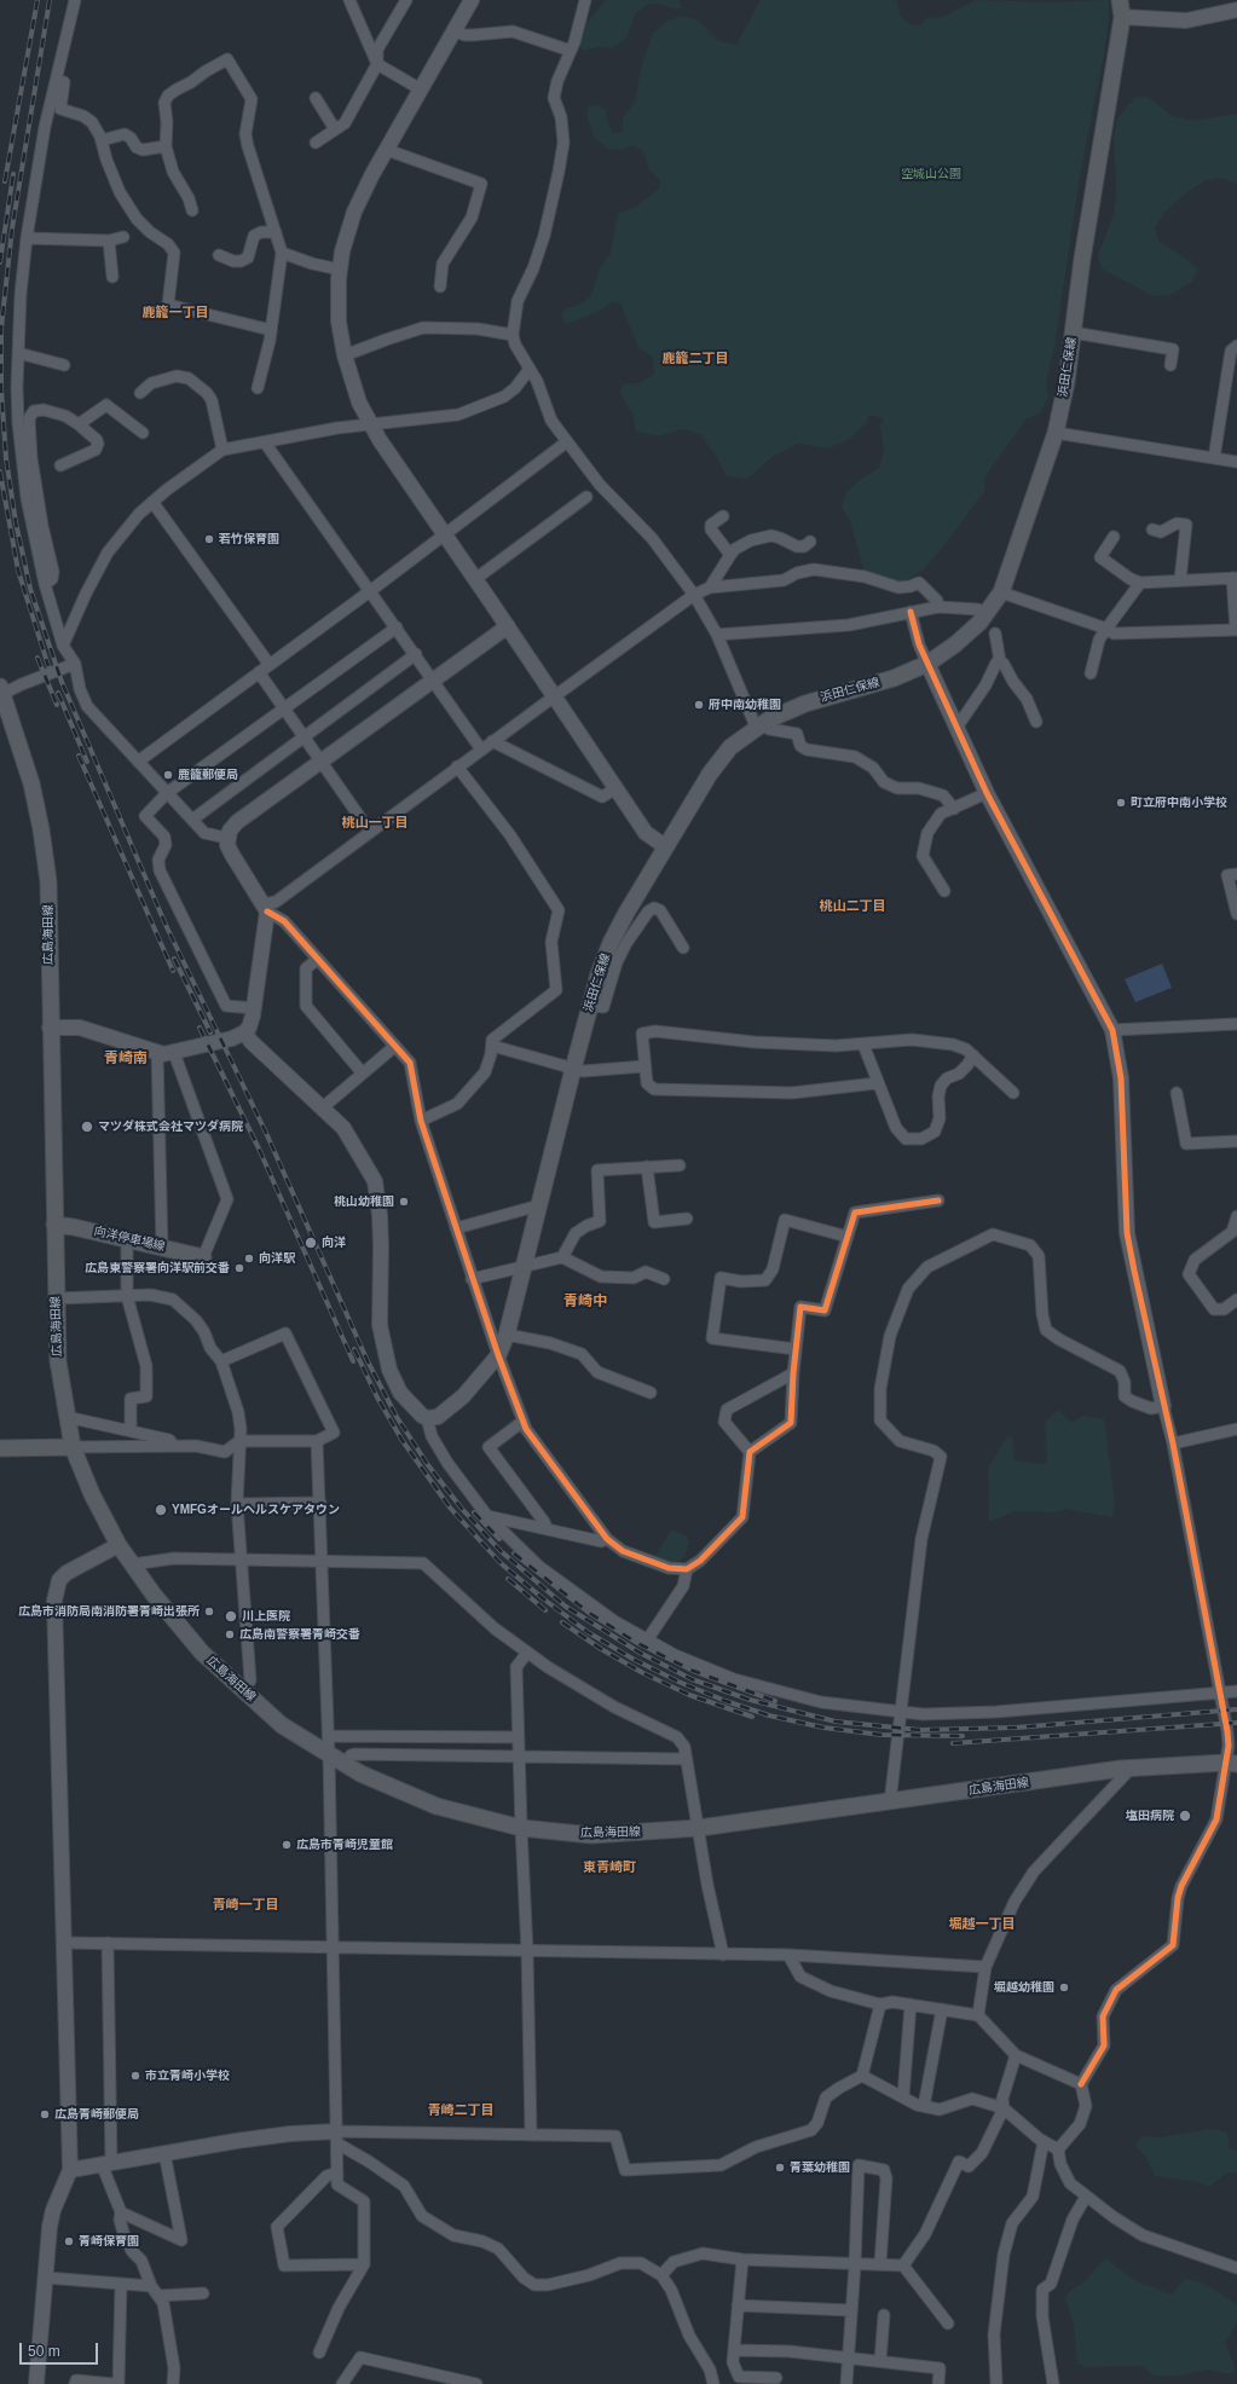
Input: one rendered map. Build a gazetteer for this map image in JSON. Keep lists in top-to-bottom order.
{
  "streets": {
    "main road": ["浜田仁保線", "広島海田線", "向洋停車場線"]
  },
  "crossings": [
    ["広島海田線", "向洋停車場線"]
  ],
  "districts": [
    "鹿籠一丁目",
    "鹿籠二丁目",
    "桃山一丁目",
    "桃山二丁目",
    "青崎南",
    "青崎中",
    "東青崎町",
    "青崎一丁目",
    "堀越一丁目",
    "青崎二丁目"
  ],
  "parks": ["空城山公園"],
  "places": [
    "若竹保育園",
    "府中南幼稚園",
    "鹿籠郵便局",
    "町立府中南小学校",
    "マツダ株式会社マツダ病院",
    "桃山幼稚園",
    "向洋",
    "向洋駅",
    "広島東警察署向洋駅前交番",
    "YMFGオールヘルスケアタウン",
    "広島市消防局南消防署青崎出張所",
    "川上医院",
    "広島南警察署青崎交番",
    "塩田病院",
    "広島市青崎児童館",
    "堀越幼稚園",
    "市立青崎小学校",
    "広島青崎郵便局",
    "青葉幼稚園",
    "青崎保育園"
  ],
  "scale_bar": "50 m"
}
